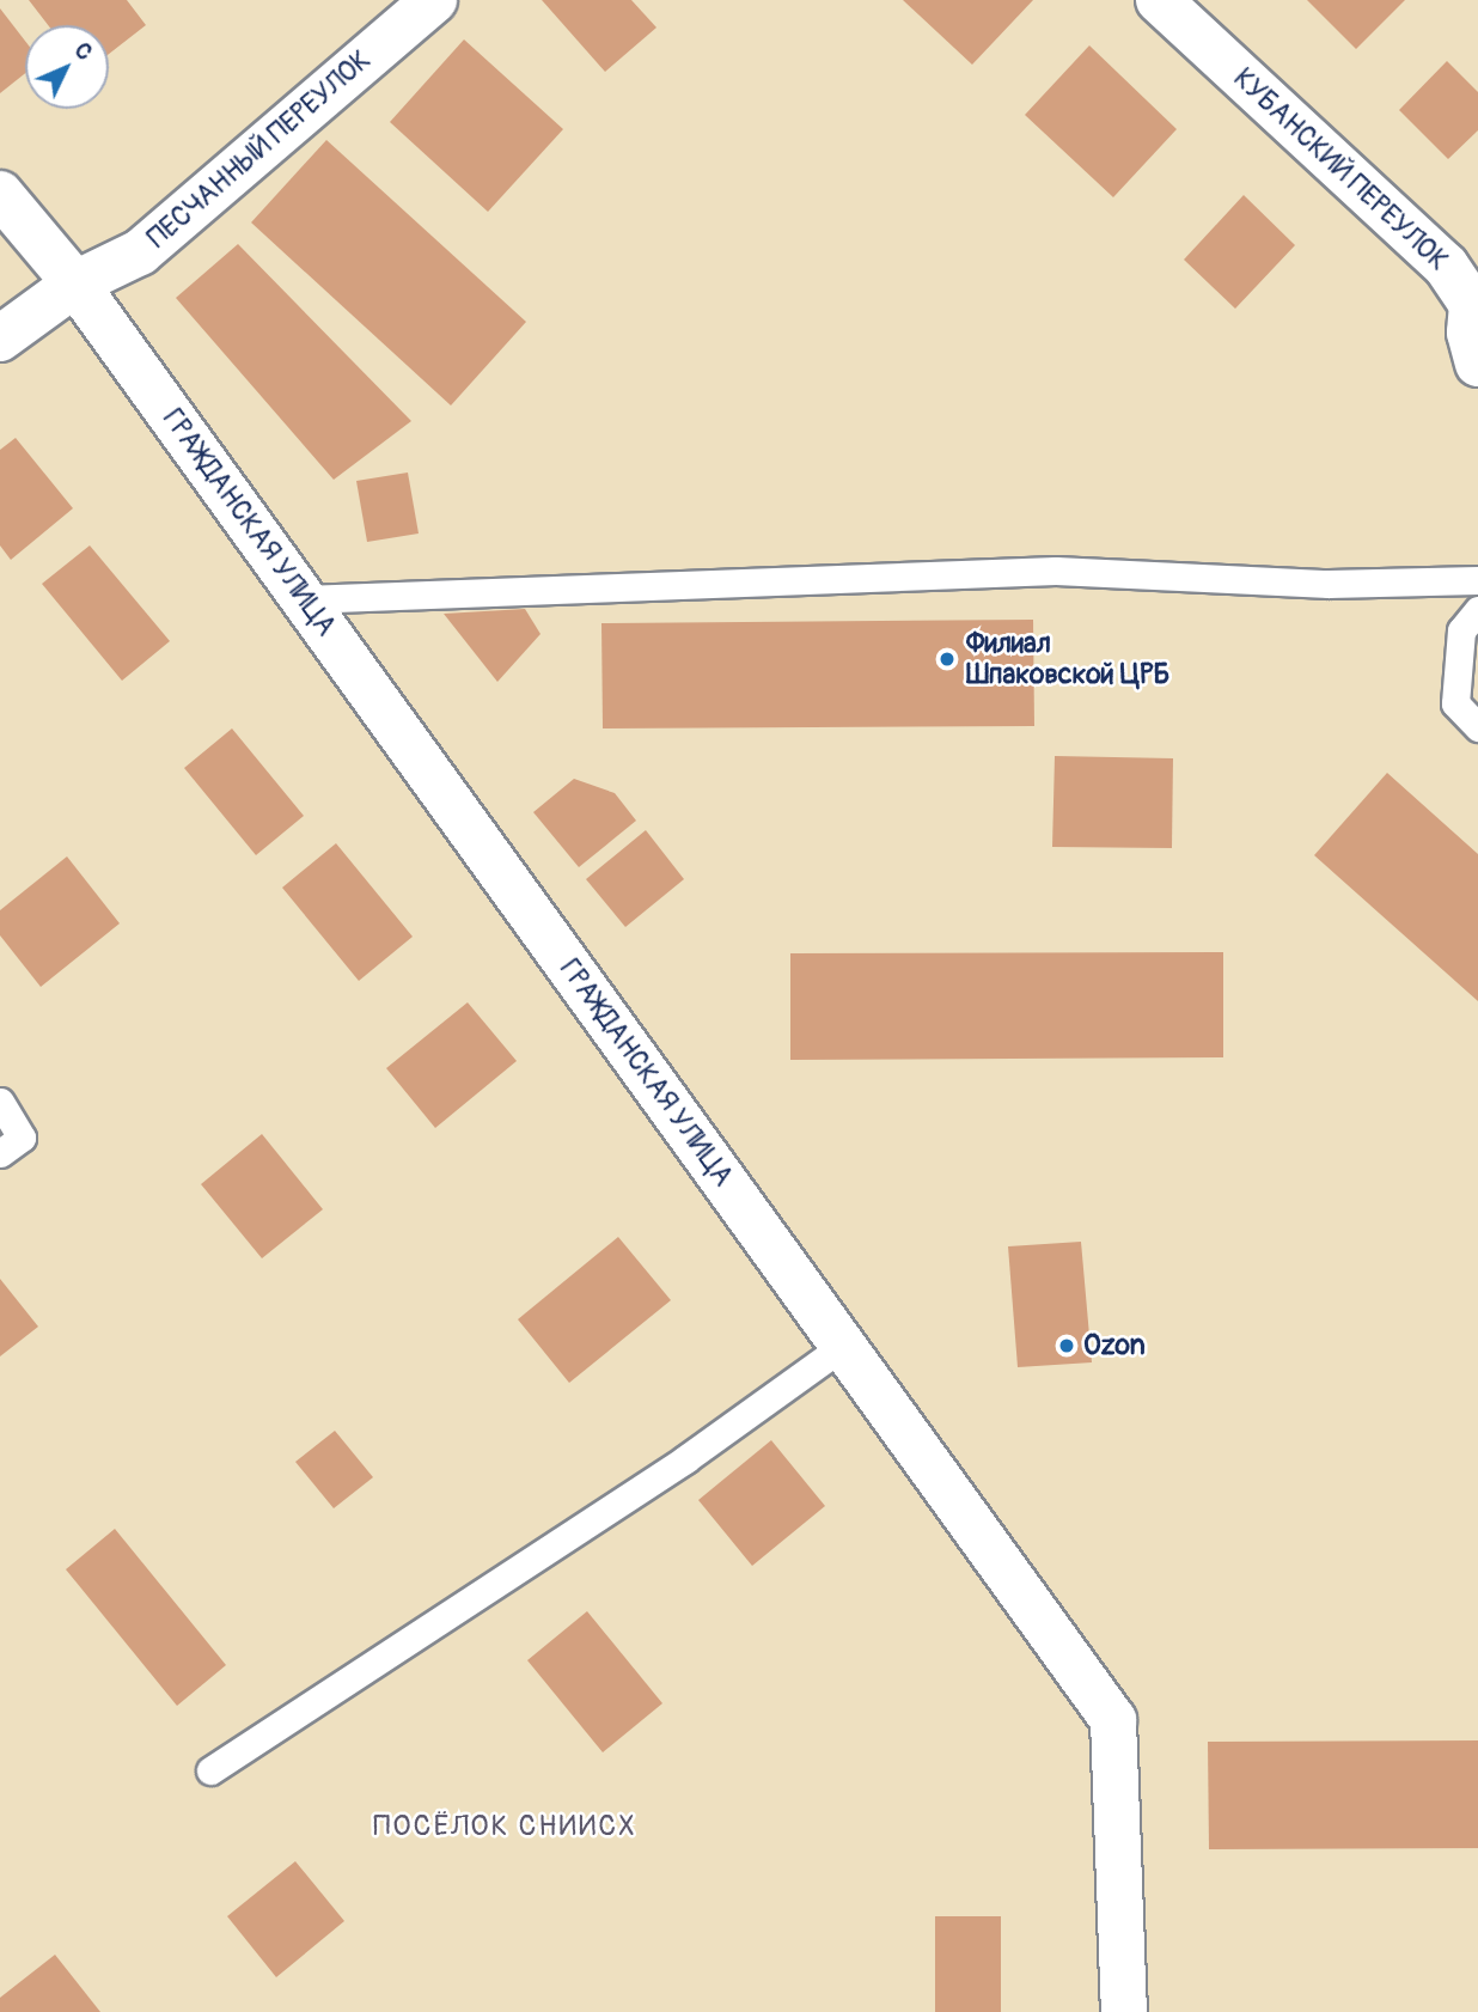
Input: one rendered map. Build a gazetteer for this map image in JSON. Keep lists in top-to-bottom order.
{
  "streets": {
    "street": ["ПЕСЧАННЫЙ ПЕРЕУЛОК", "КУБАНСКИЙ ПЕРЕУЛОК", "ГРАЖДАНСКАЯ УЛИЦА"]
  },
  "crossings": [
    ["ПЕСЧАННЫЙ ПЕРЕУЛОК", "ГРАЖДАНСКАЯ УЛИЦА"]
  ],
  "districts": ["ПОСЁЛОК СНИИСХ"],
  "places": ["Филиал Шпаковской ЦРБ", "Ozon"],
  "north": "top right"
}
